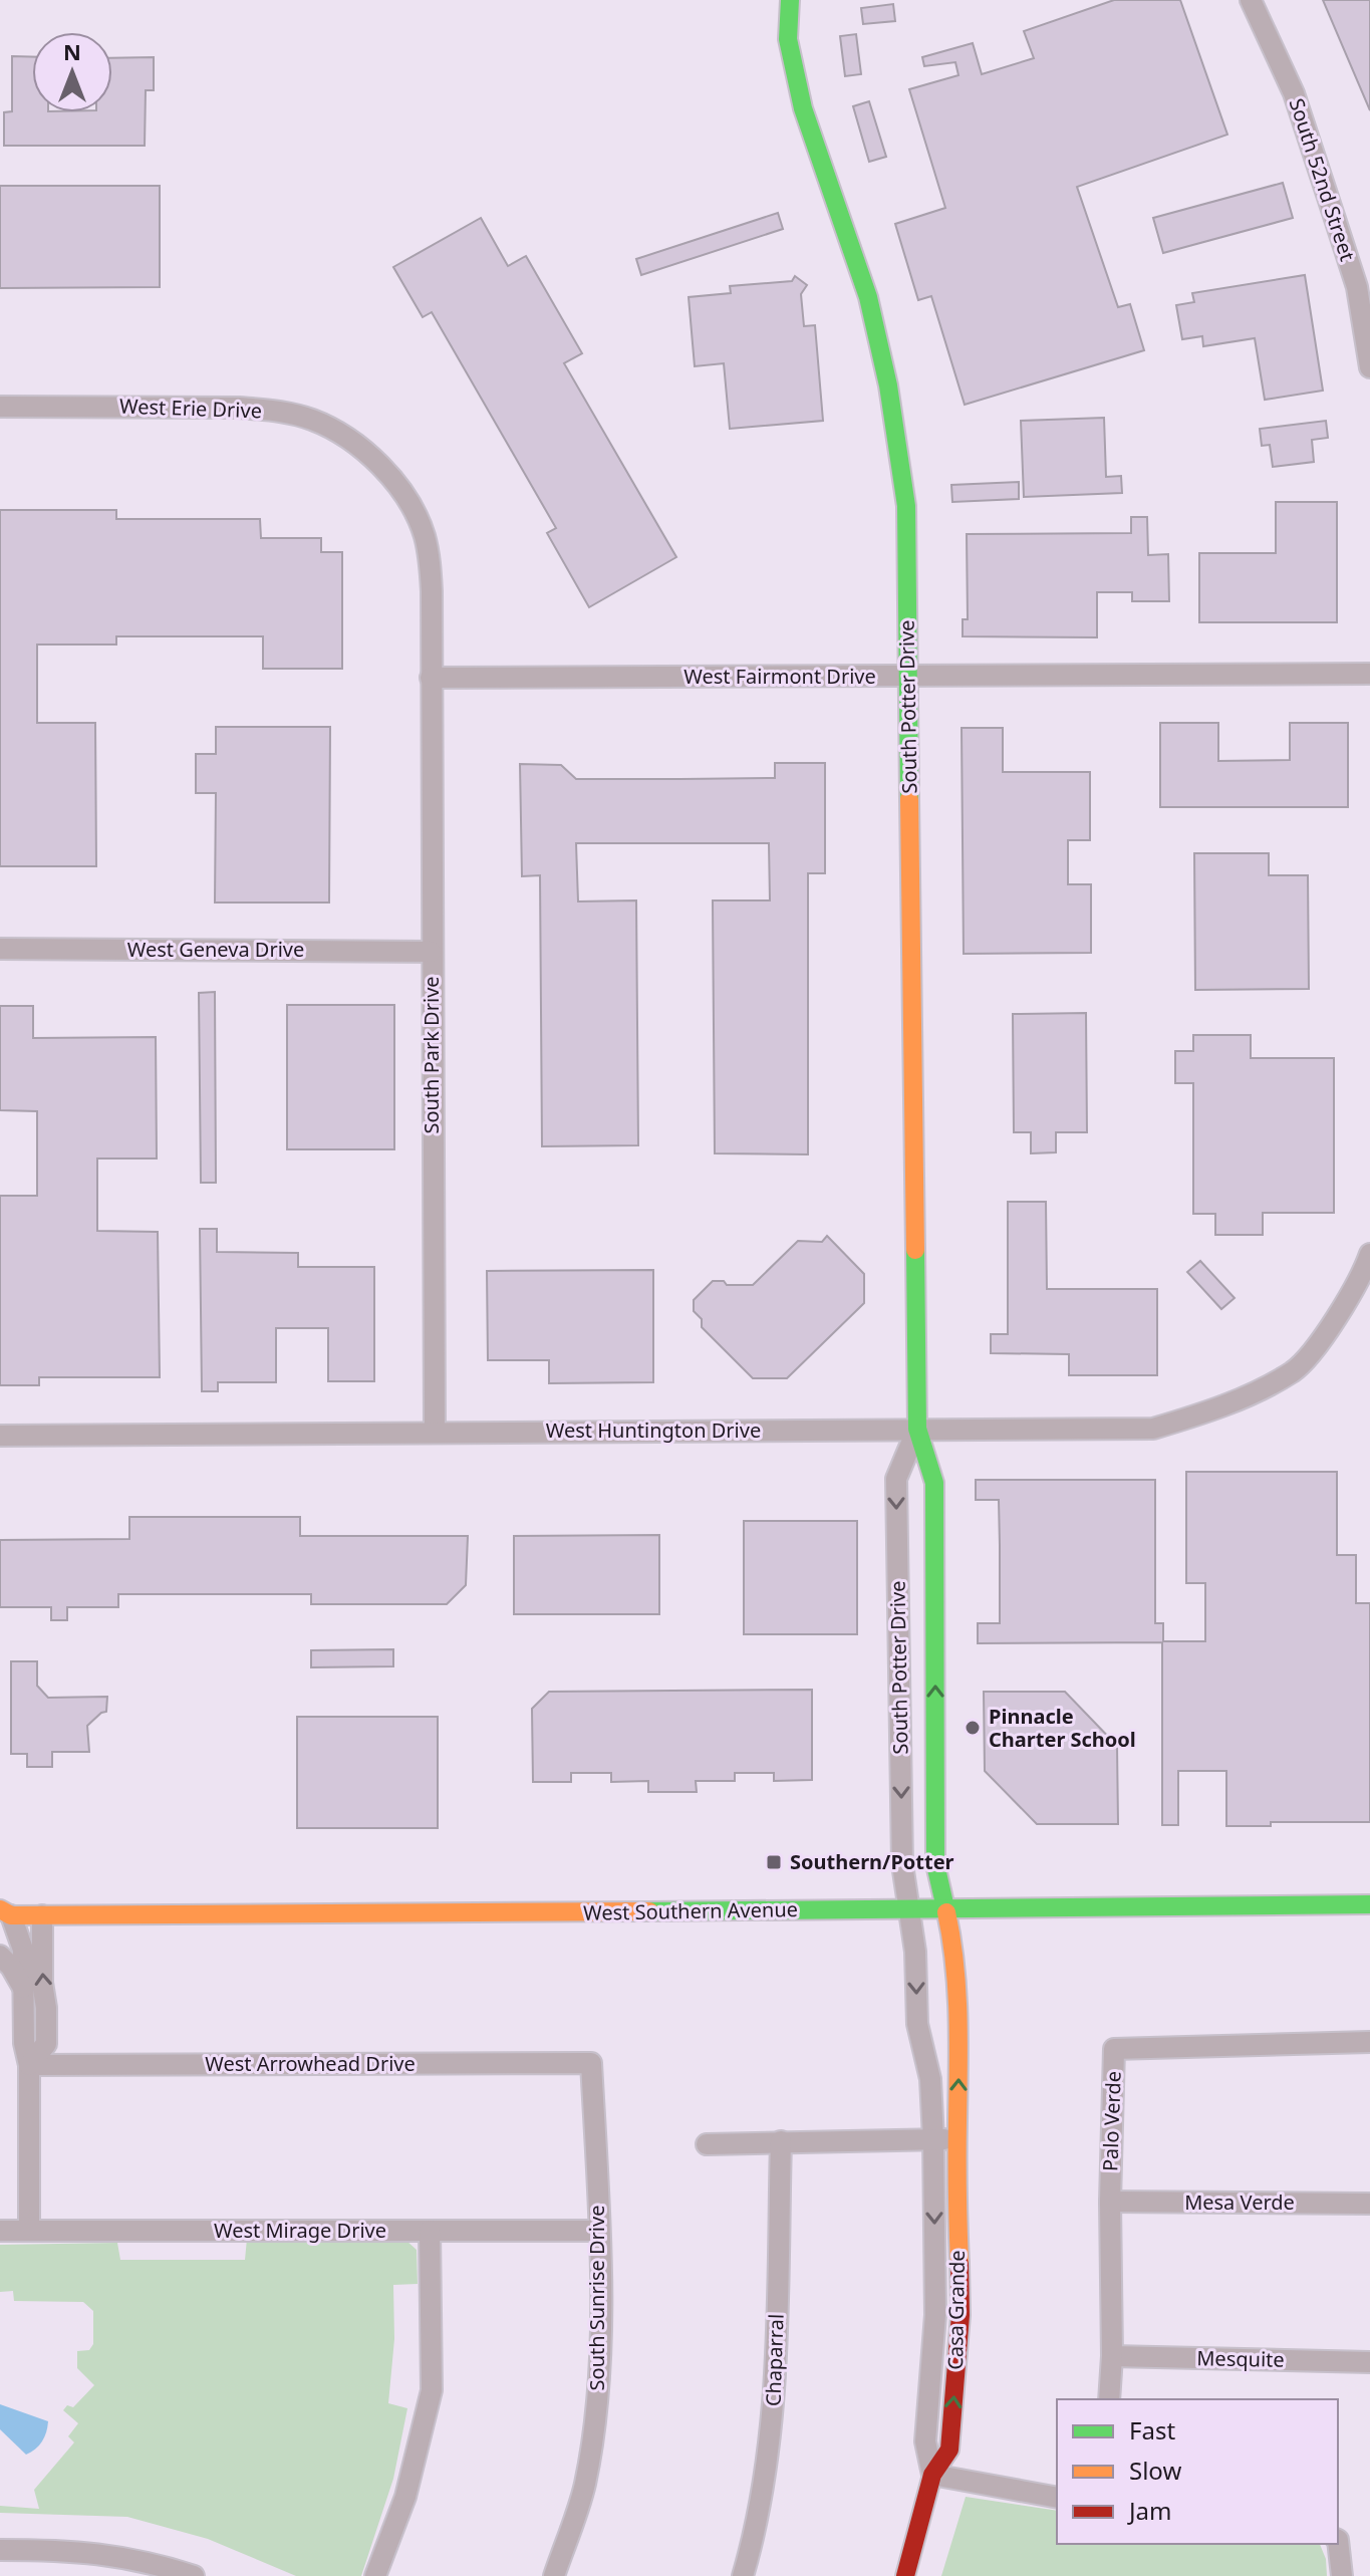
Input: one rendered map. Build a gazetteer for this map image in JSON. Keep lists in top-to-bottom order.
{
  "streets": {
    "street": [
      "South 52nd Street",
      "West Erie Drive",
      "West Fairmont Drive",
      "South Potter Drive",
      "West Geneva Drive",
      "South Park Drive",
      "West Huntington Drive",
      "West Southern Avenue",
      "West Arrowhead Drive",
      "Palo Verde",
      "Mesa Verde",
      "West Mirage Drive",
      "South Sunrise Drive",
      "Casa Grande",
      "Mesquite",
      "Chaparral"
    ]
  },
  "crossings": [
    ["West Erie Drive", "West Fairmont Drive"],
    ["West Erie Drive", "South Park Drive"],
    ["West Fairmont Drive", "South Potter Drive"],
    ["West Fairmont Drive", "South Park Drive"],
    ["South Potter Drive", "West Huntington Drive"],
    ["South Potter Drive", "West Southern Avenue"],
    ["South Potter Drive", "Casa Grande"],
    ["West Geneva Drive", "South Park Drive"],
    ["South Park Drive", "West Huntington Drive"],
    ["West Southern Avenue", "Casa Grande"],
    ["West Arrowhead Drive", "South Sunrise Drive"],
    ["Palo Verde", "Mesa Verde"],
    ["Palo Verde", "Mesquite"],
    ["West Mirage Drive", "South Sunrise Drive"]
  ],
  "places": {
    "other": ["Pinnacle Charter School"],
    "transit": ["Southern/Potter"]
  },
  "legend": ["Fast", "Slow", "Jam"],
  "north": "top"
}
